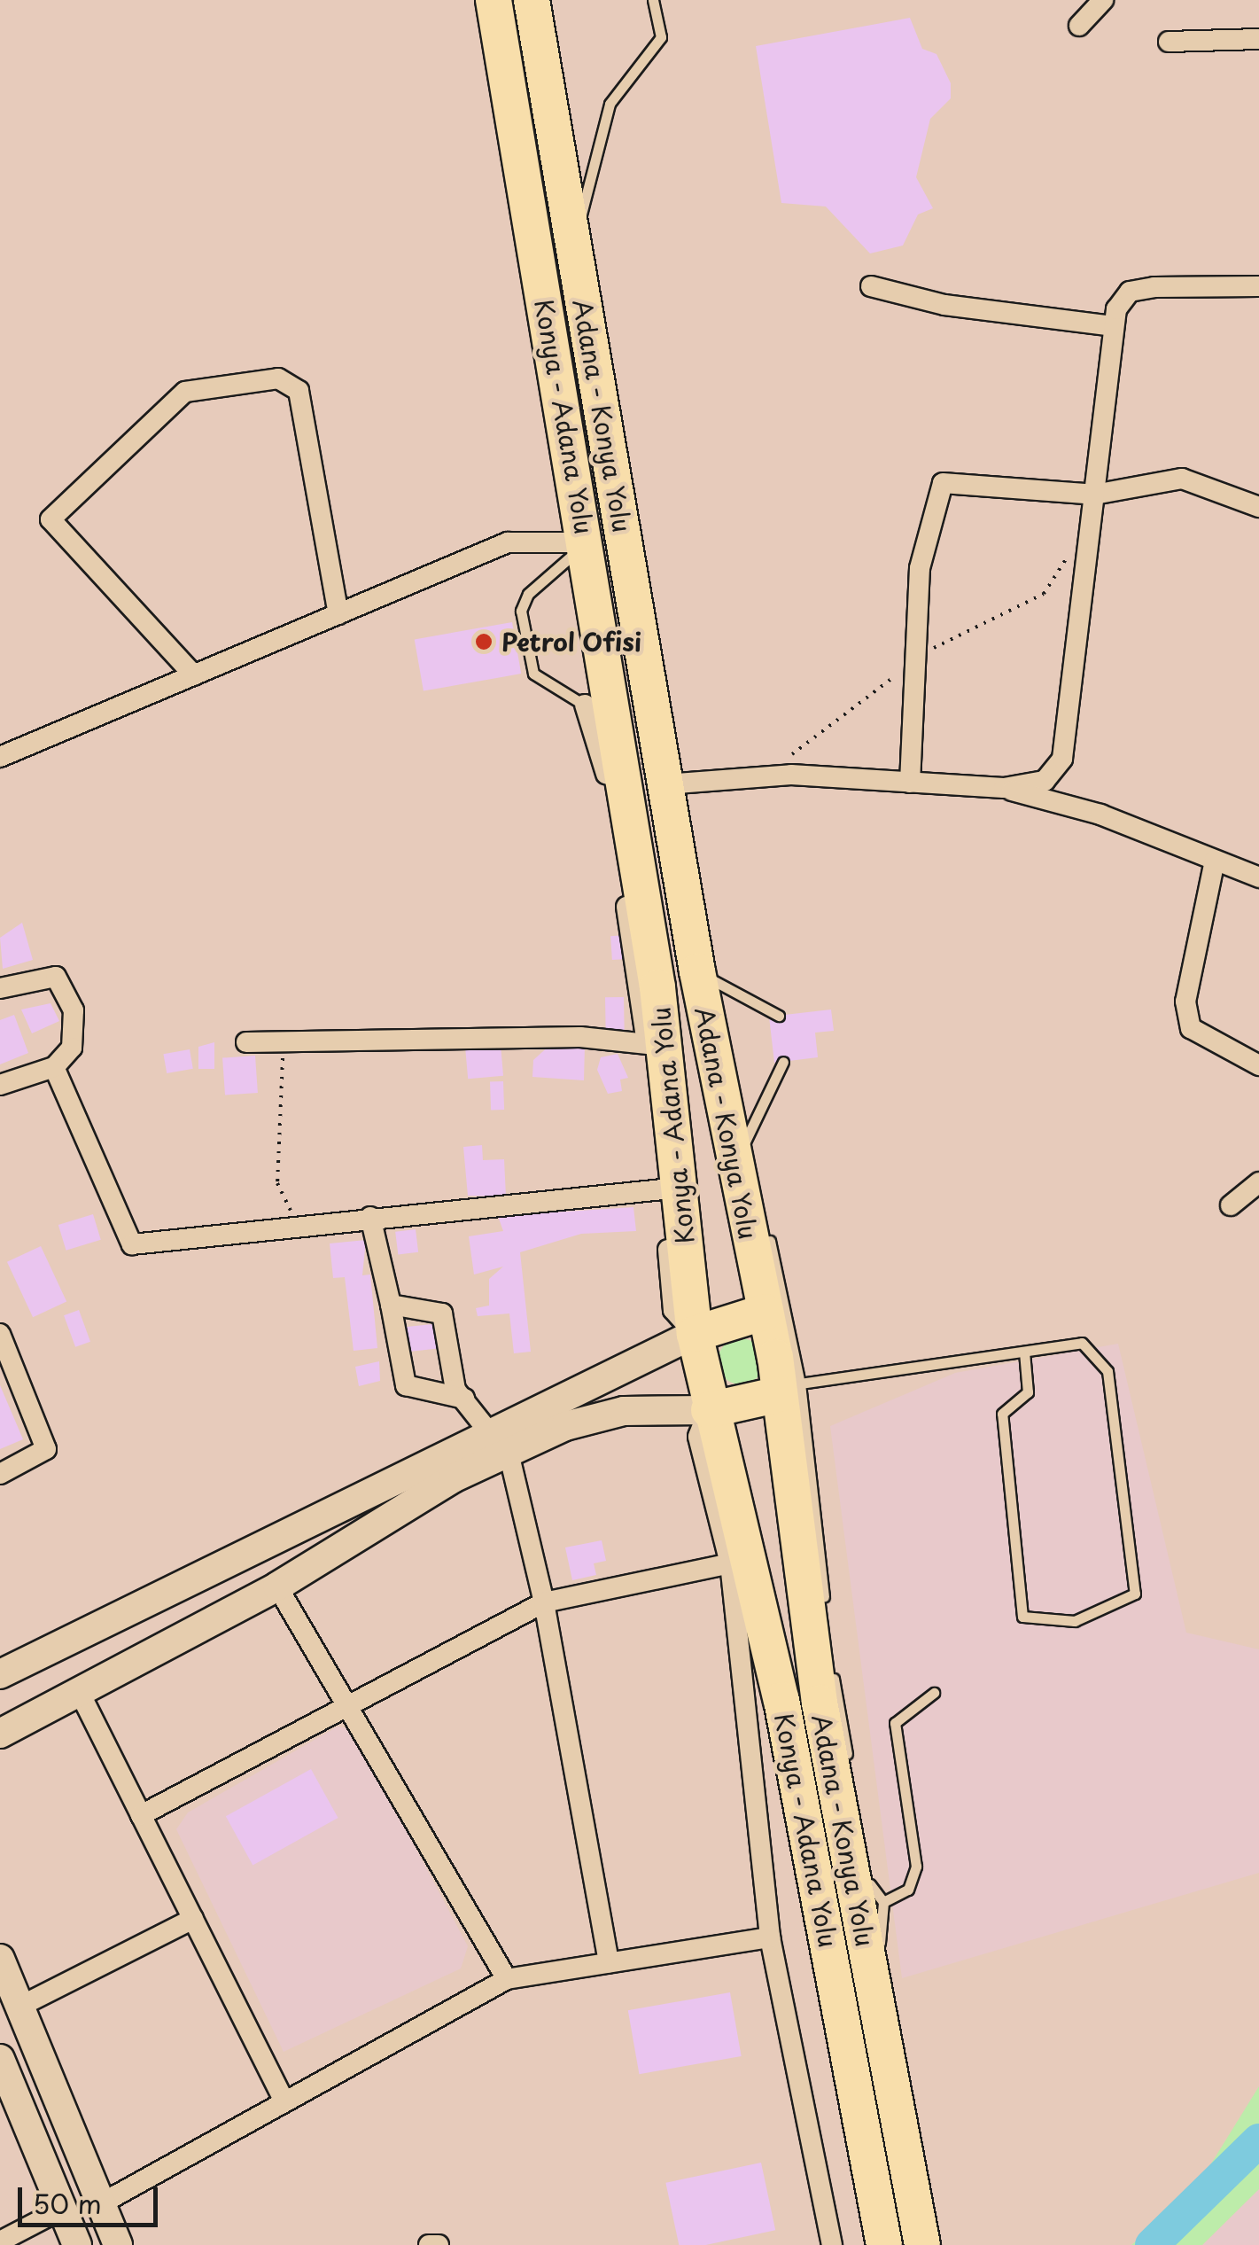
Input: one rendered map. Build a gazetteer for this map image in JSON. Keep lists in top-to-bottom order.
{
  "streets": {
    "highway": ["Adana - Konya Yolu", "Konya - Adana Yolu"]
  },
  "places": ["Petrol Ofisi"],
  "scale_bar": "50 m"
}
